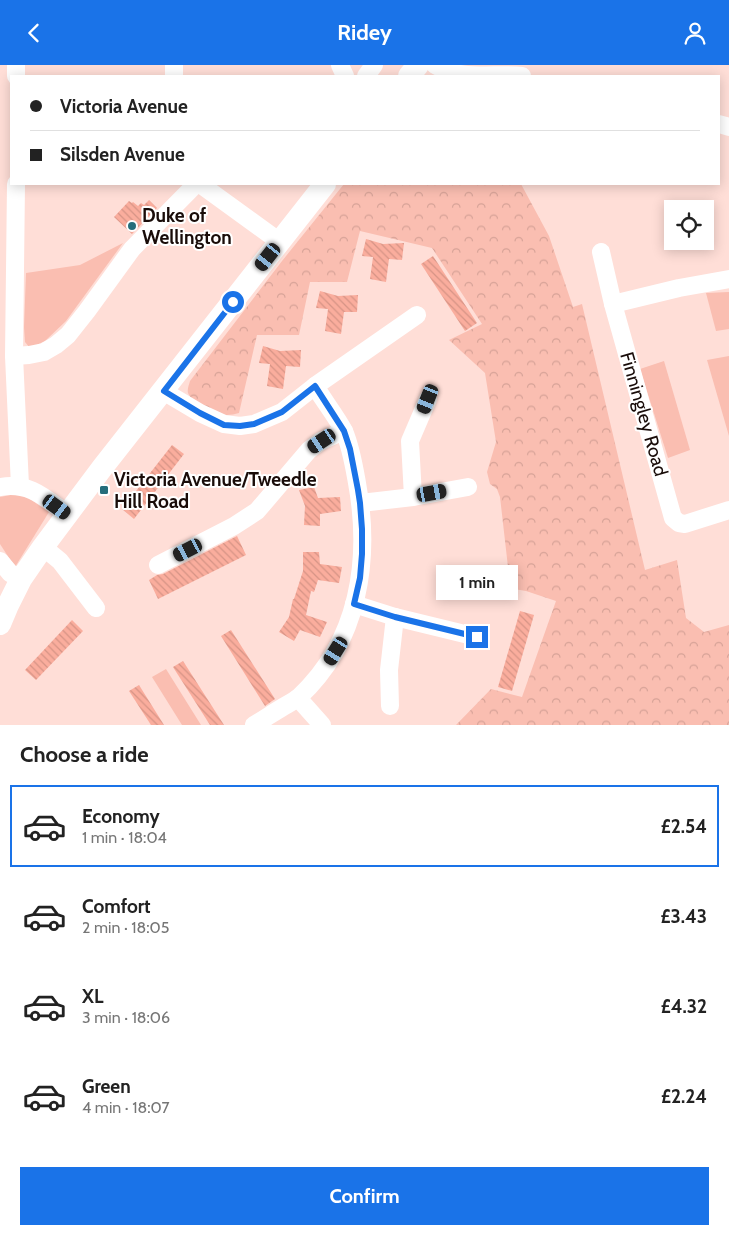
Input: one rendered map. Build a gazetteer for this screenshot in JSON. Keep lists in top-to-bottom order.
{
  "streets": {
    "street": ["Finningley Road"]
  },
  "places": {
    "other": ["Duke of Wellington"],
    "transit": ["Victoria Avenue/Tweedle Hill Road"]
  },
  "page": {
    "header": "Ridey",
    "banner": ["Victoria Avenue", "Silsden Avenue"],
    "bubble": "1 min",
    "heading": "Choose a ride",
    "list": [
      {
        "name": "Economy",
        "note": "1 min · 18:04",
        "value": "£2.54"
      },
      {
        "name": "Comfort",
        "note": "2 min · 18:05",
        "value": "£3.43"
      },
      {
        "name": "XL",
        "note": "3 min · 18:06",
        "value": "£4.32"
      },
      {
        "name": "Green",
        "note": "4 min · 18:07",
        "value": "£2.24"
      }
    ],
    "buttons": "Confirm"
  }
}
